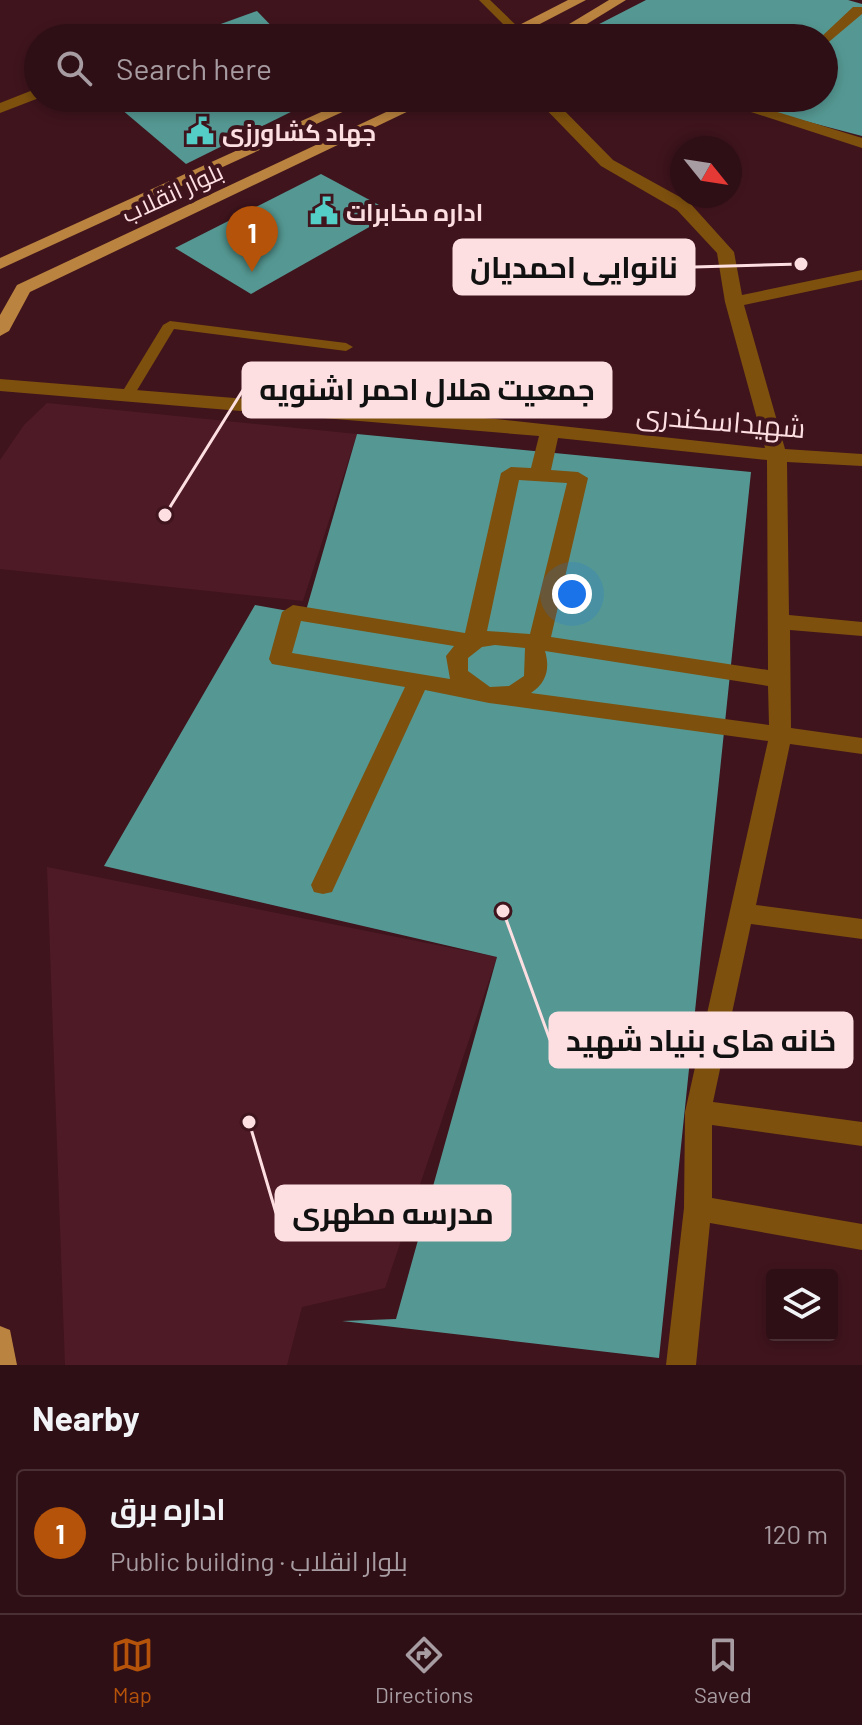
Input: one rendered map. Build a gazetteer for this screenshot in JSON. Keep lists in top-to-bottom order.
{
  "streets": {
    "main road": ["بلوار انقلاب"],
    "street": ["شهیداسکندری"]
  },
  "places": {
    "public building": ["جهاد کشاورزی", "اداره مخابرات"],
    "other": [
      "نانوایی احمدیان",
      "جمعیت هلال احمر اشنویه",
      "خانه های بنیاد شهید",
      "مدرسه مطهری"
    ]
  },
  "north": "bottom right",
  "page": {
    "search": "Search here",
    "pins": "1",
    "heading": "Nearby",
    "list": [
      {
        "mark": "1",
        "name": "اداره برق",
        "note": "Public building · بلوار انقلاب",
        "value": "120 m"
      }
    ],
    "nav": ["Map", "Directions", "Saved"]
  }
}
